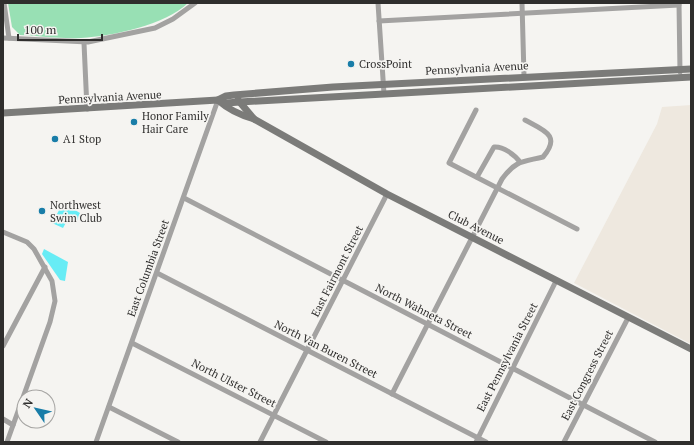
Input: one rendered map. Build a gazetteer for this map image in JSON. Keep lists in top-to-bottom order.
{
  "streets": {
    "street": [
      "Pennsylvania Avenue",
      "Club Avenue",
      "East Columbia Street",
      "East Fairmont Street",
      "North Wahneta Street",
      "North Van Buren Street",
      "East Pennsylvania Street",
      "East Congress Street",
      "North Ulster Street"
    ]
  },
  "crossings": [
    ["Pennsylvania Avenue", "Club Avenue"],
    ["Pennsylvania Avenue", "East Columbia Street"],
    ["Club Avenue", "East Columbia Street"],
    ["Club Avenue", "East Fairmont Street"],
    ["Club Avenue", "East Pennsylvania Street"],
    ["Club Avenue", "East Congress Street"],
    ["East Columbia Street", "North Wahneta Street"],
    ["East Columbia Street", "North Van Buren Street"],
    ["East Columbia Street", "North Ulster Street"],
    ["East Fairmont Street", "North Wahneta Street"],
    ["East Fairmont Street", "North Van Buren Street"],
    ["East Fairmont Street", "North Ulster Street"],
    ["North Wahneta Street", "East Pennsylvania Street"],
    ["North Wahneta Street", "East Congress Street"],
    ["North Van Buren Street", "East Pennsylvania Street"]
  ],
  "places": [
    "CrossPoint",
    "Honor Family Hair Care",
    "A1 Stop",
    "Northwest Swim Club"
  ],
  "scale_bar": "100 m",
  "north": "top left"
}
